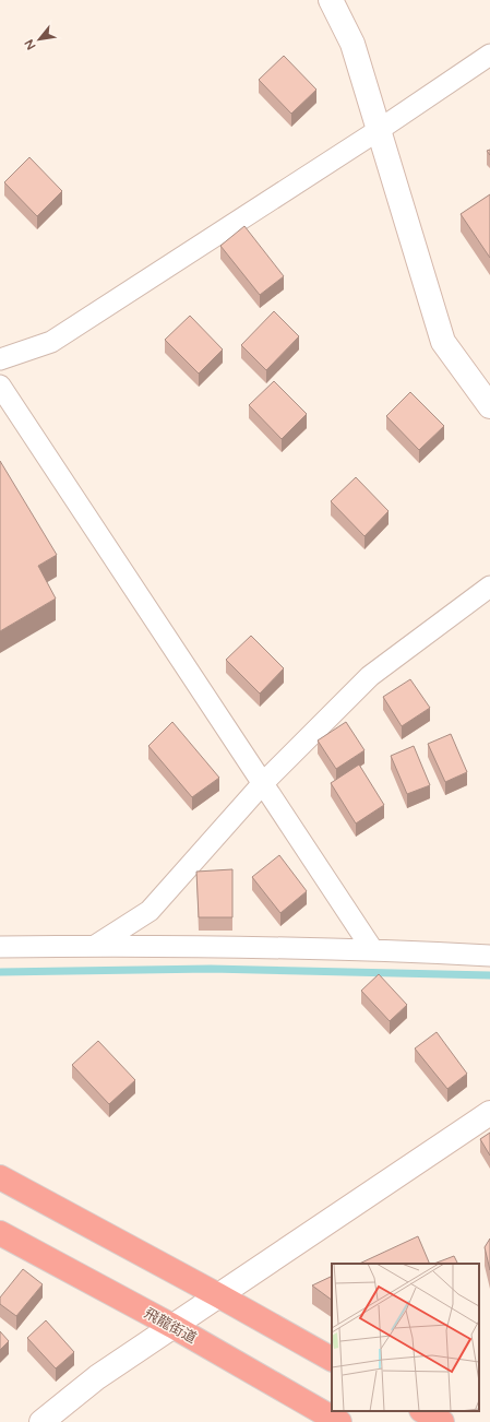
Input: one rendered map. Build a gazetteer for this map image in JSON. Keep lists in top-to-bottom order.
{
  "streets": {
    "highway": ["飛龍街道"]
  },
  "north": "bottom left"
}
